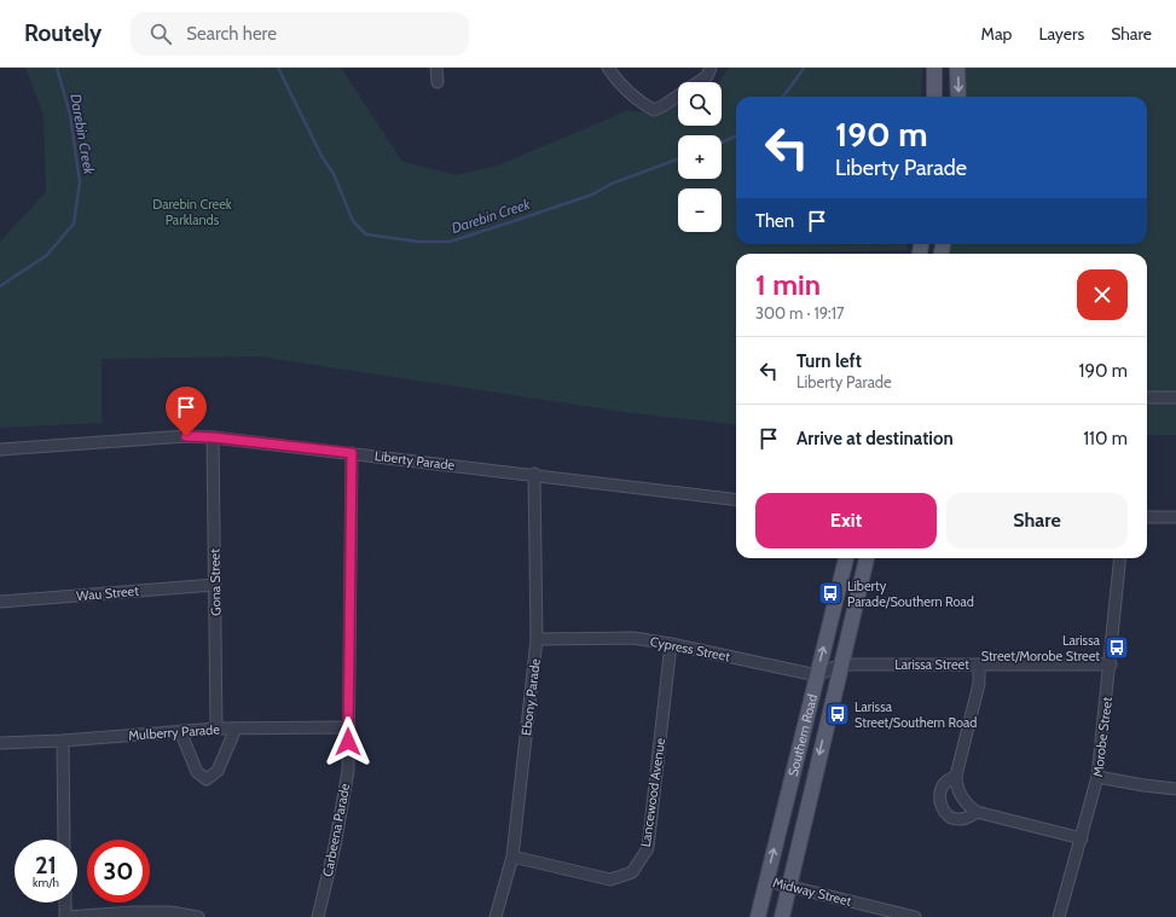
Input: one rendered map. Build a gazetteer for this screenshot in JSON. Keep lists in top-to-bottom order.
{
  "streets": {
    "main road": ["Southern Road"],
    "street": [
      "Liberty Parade",
      "Gona Street",
      "Wau Street",
      "Cypress Street",
      "Larissa Street",
      "Ebony Parade",
      "Mulberry Parade",
      "Morobe Street",
      "Lancewood Avenue",
      "Carbeena Parade",
      "Midway Street"
    ]
  },
  "crossings": [
    ["Liberty Parade", "Gona Street"],
    ["Liberty Parade", "Ebony Parade"],
    ["Liberty Parade", "Carbeena Parade"],
    ["Gona Street", "Wau Street"],
    ["Gona Street", "Mulberry Parade"],
    ["Cypress Street", "Ebony Parade"],
    ["Cypress Street", "Southern Road"],
    ["Cypress Street", "Lancewood Avenue"],
    ["Larissa Street", "Southern Road"],
    ["Larissa Street", "Morobe Street"],
    ["Ebony Parade", "Lancewood Avenue"],
    ["Mulberry Parade", "Carbeena Parade"],
    ["Southern Road", "Midway Street"]
  ],
  "water": ["Darebin Creek"],
  "parks": ["Darebin Creek Parklands"],
  "places": {
    "bus stop": ["Liberty Parade/Southern Road", "Larissa Street/Morobe Street", "Larissa Street/Southern Road"]
  },
  "page": {
    "header": "Routely",
    "search": "Search here",
    "nav": ["Map", "Layers", "Share"],
    "map_buttons": ["+", "−"],
    "turn": ["190 m", "Liberty Parade"],
    "then": "Then",
    "heading": ["1 min", "300 m · 19:17"],
    "list": [
      {
        "name": "Turn left",
        "note": "Liberty Parade",
        "value": "190 m"
      },
      {
        "name": "Arrive at destination",
        "value": "110 m"
      }
    ],
    "buttons": ["Exit", "Share"],
    "speed": "21 km/h",
    "limit": "30"
  }
}
